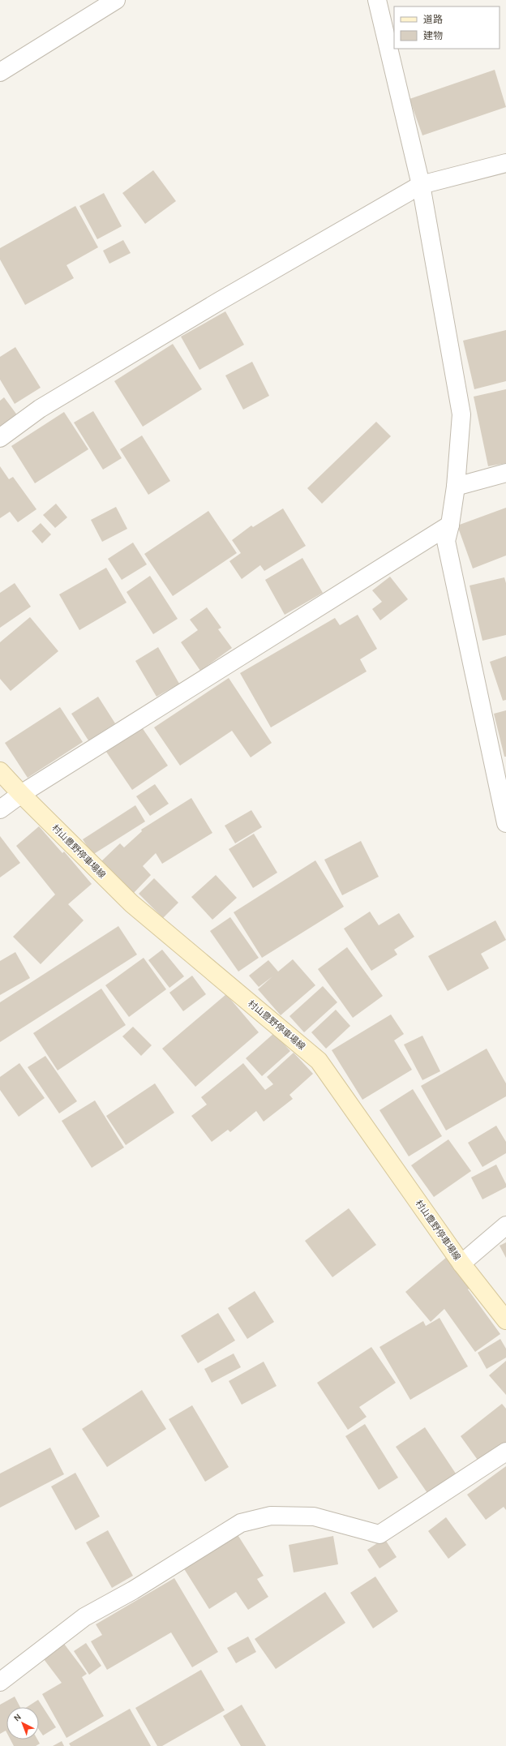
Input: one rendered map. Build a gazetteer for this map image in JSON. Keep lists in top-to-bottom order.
{
  "streets": {
    "main road": ["村山豊野停車場線"]
  },
  "legend": ["道路", "建物"],
  "north": "top left"
}
